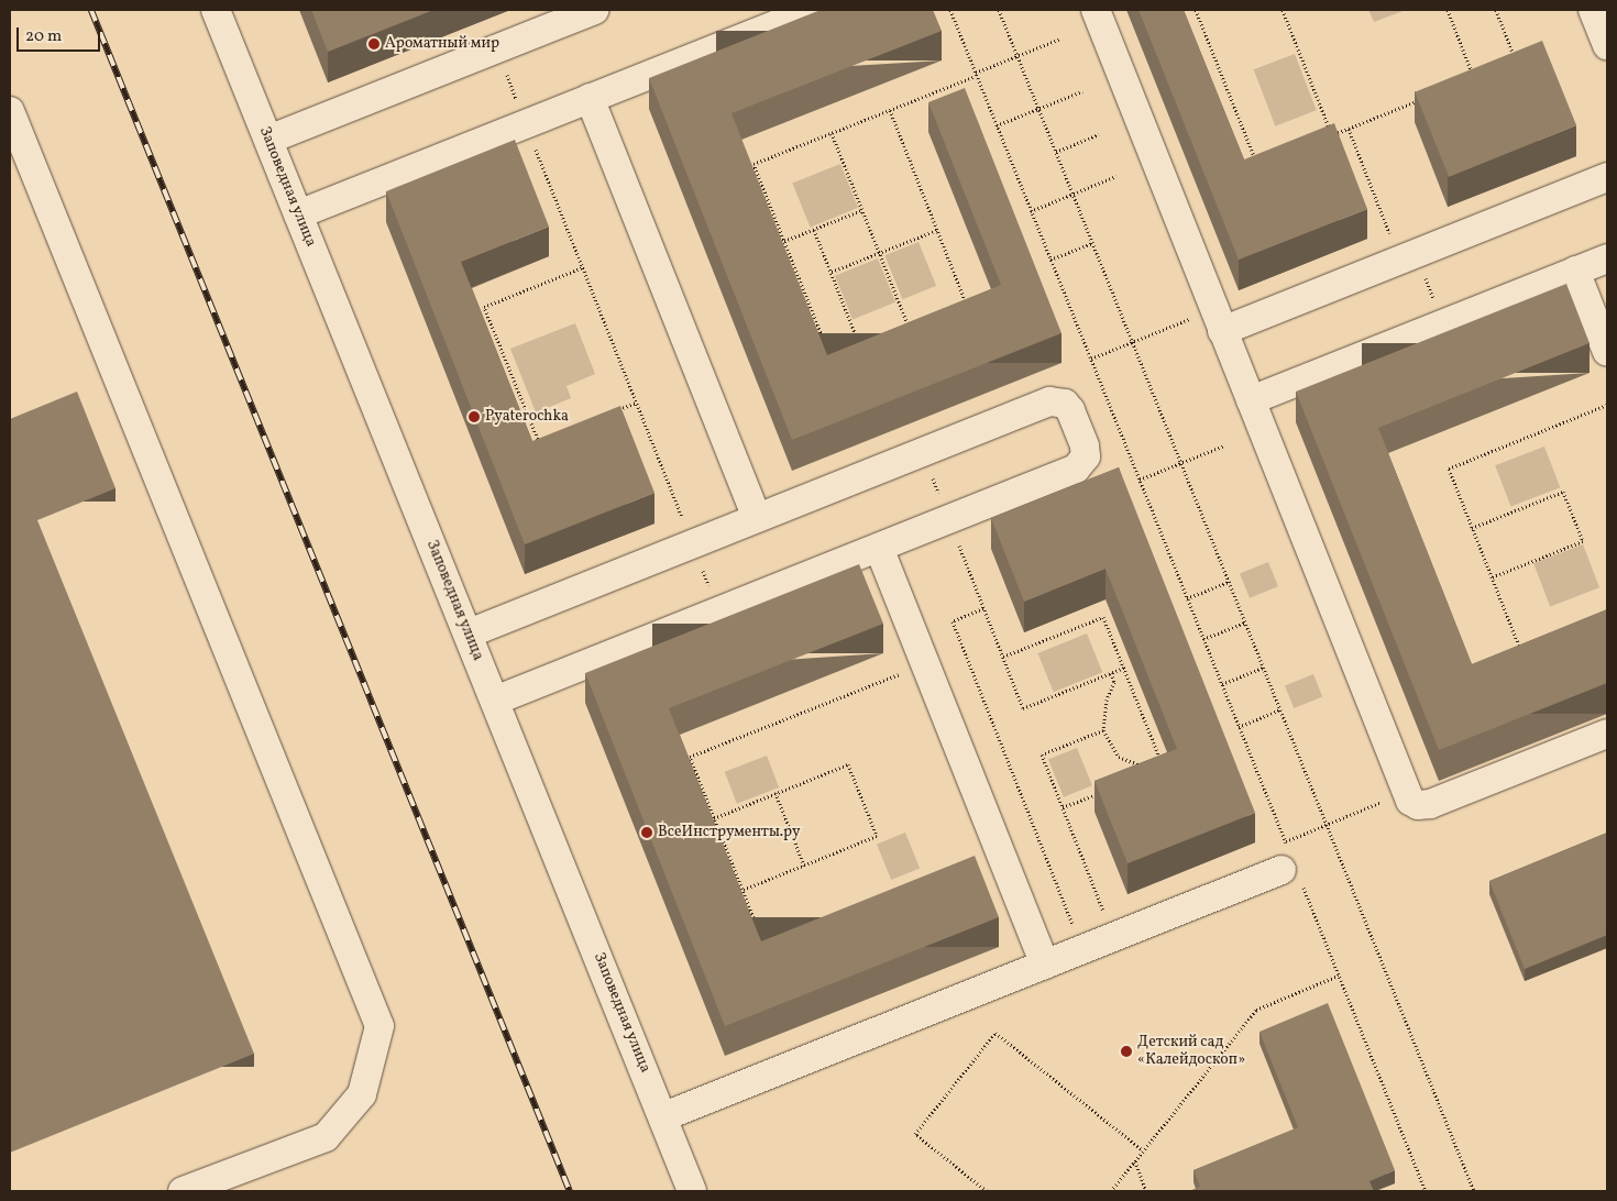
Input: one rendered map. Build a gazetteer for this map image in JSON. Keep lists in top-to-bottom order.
{
  "streets": {
    "street": ["Заповедная улица"]
  },
  "places": [
    "Ароматный мир",
    "Pyaterochka",
    "ВсеИнструменты.ру",
    "Детский сад «Калейдоскоп»"
  ],
  "scale_bar": "20 m"
}
